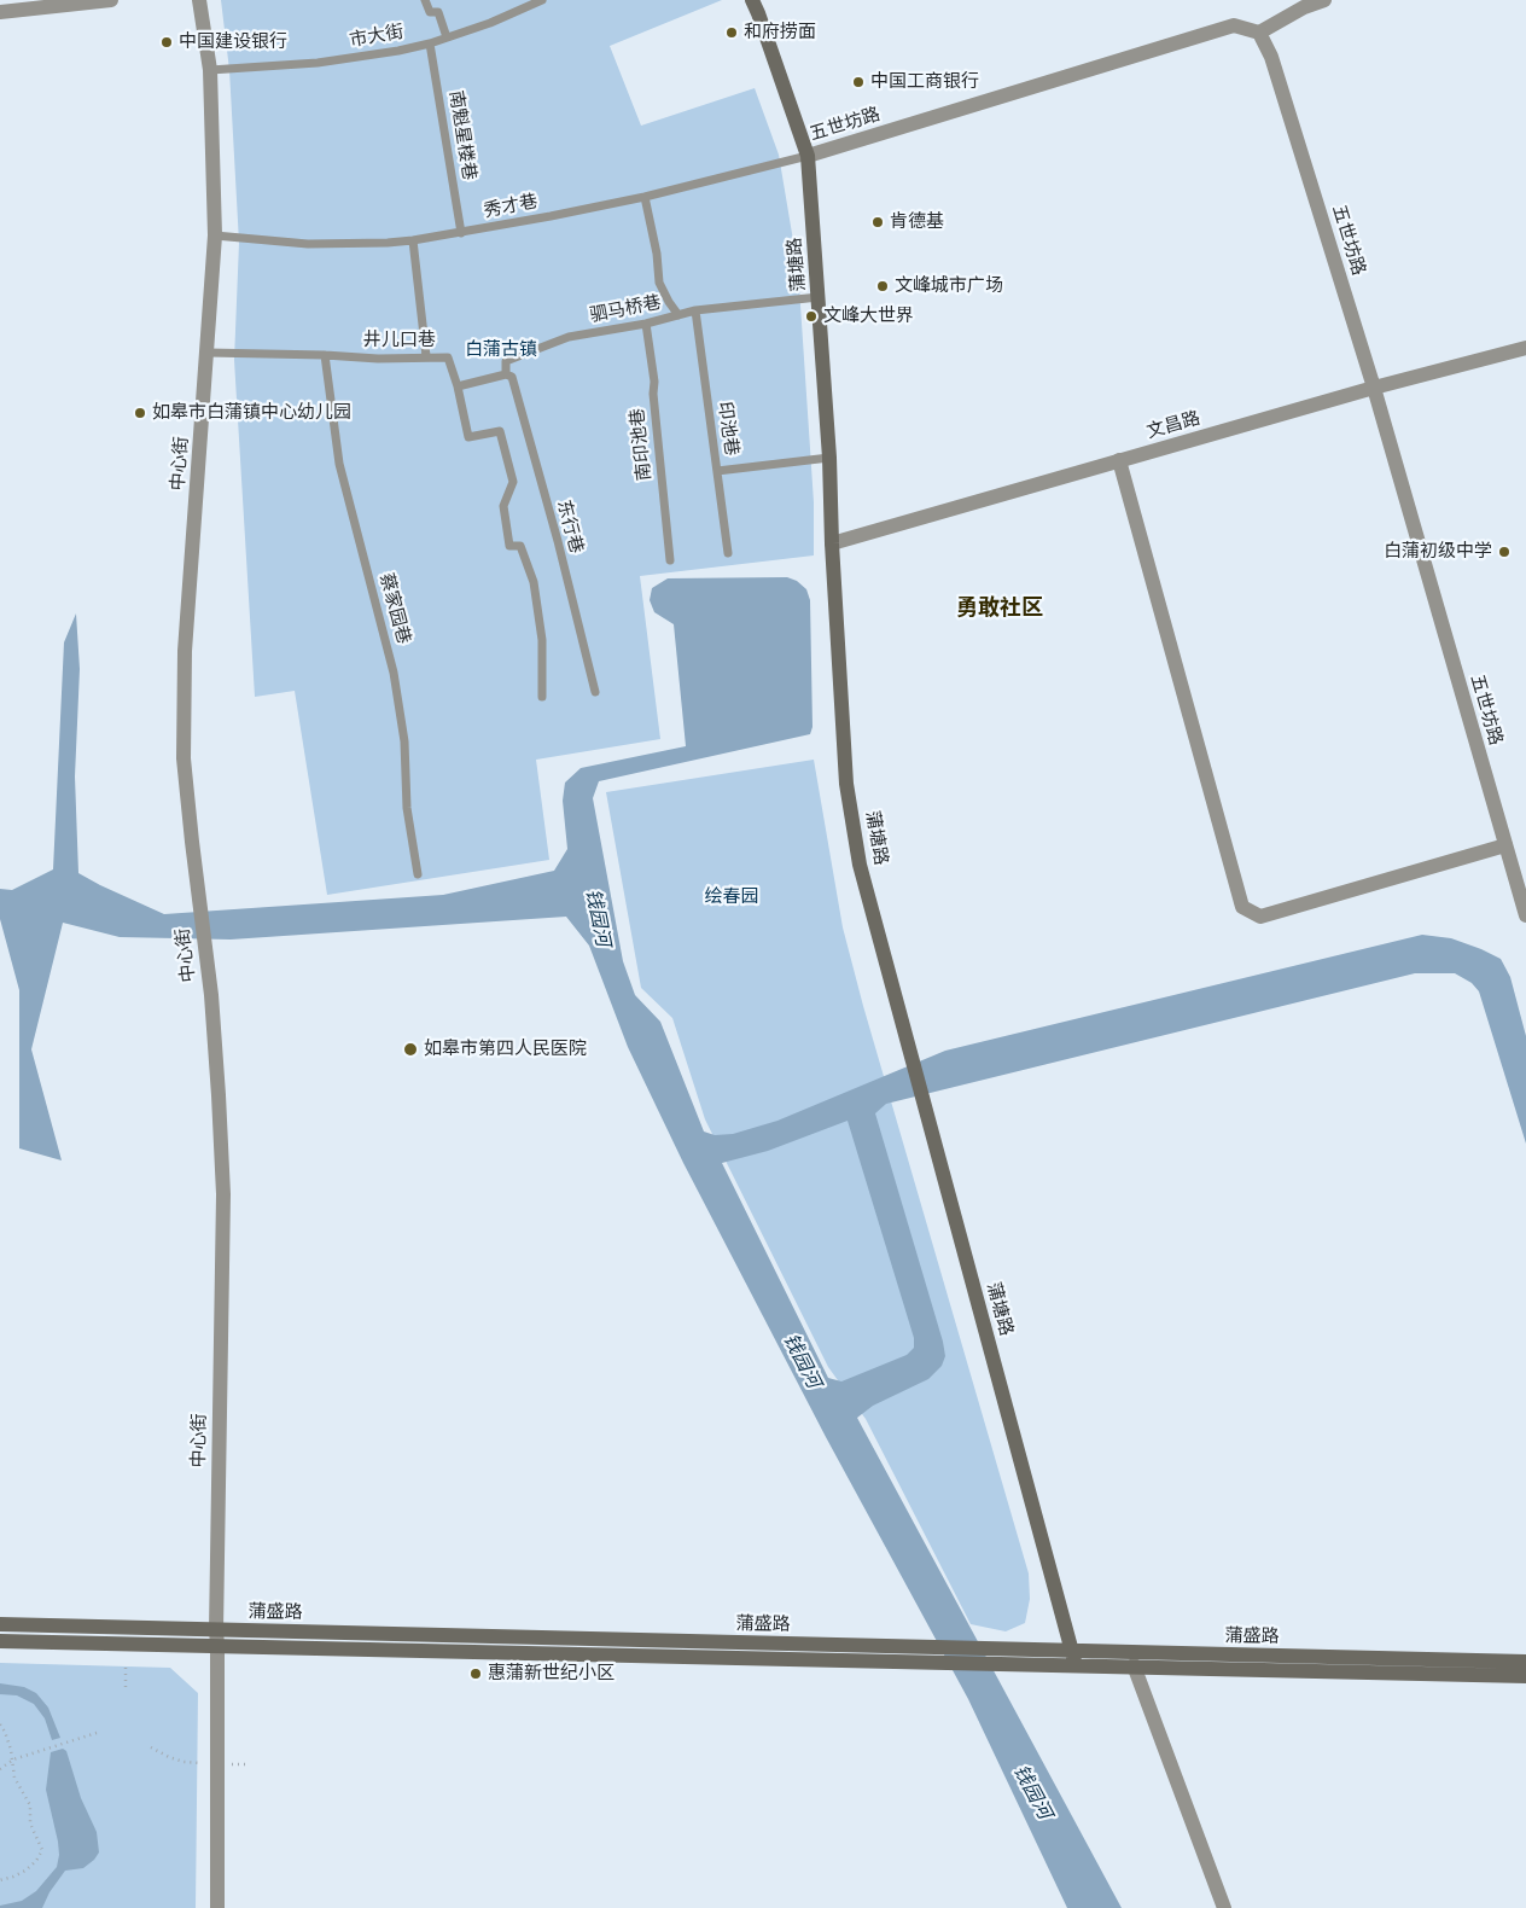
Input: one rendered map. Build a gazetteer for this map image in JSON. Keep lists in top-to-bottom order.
{
  "streets": {
    "main road": ["蒲塘路", "蒲盛路"],
    "street": ["五世坊路", "文昌路", "中心街"],
    "lane": [
      "市大街",
      "南魁星楼巷",
      "秀才巷",
      "驷马桥巷",
      "井儿口巷",
      "印池巷",
      "南印池巷",
      "东行巷",
      "蔡家园巷"
    ]
  },
  "crossings": [
    ["市大街", "南魁星楼巷"],
    ["市大街", "中心街"],
    ["五世坊路", "秀才巷"],
    ["五世坊路", "蒲塘路"],
    ["五世坊路", "文昌路"],
    ["南魁星楼巷", "秀才巷"],
    ["秀才巷", "蒲塘路"],
    ["秀才巷", "中心街"],
    ["蒲塘路", "驷马桥巷"],
    ["蒲塘路", "文昌路"],
    ["蒲塘路", "蒲盛路"],
    ["驷马桥巷", "印池巷"],
    ["驷马桥巷", "南印池巷"],
    ["驷马桥巷", "东行巷"],
    ["井儿口巷", "中心街"],
    ["井儿口巷", "蔡家园巷"],
    ["中心街", "蒲盛路"]
  ],
  "districts": ["勇敢社区"],
  "water": ["钱园河"],
  "parks": ["白蒲古镇", "绘春园"],
  "places": [
    "和府捞面",
    "中国建设银行",
    "中国工商银行",
    "肯德基",
    "文峰城市广场",
    "文峰大世界",
    "如皋市白蒲镇中心幼儿园",
    "白蒲初级中学",
    "如皋市第四人民医院",
    "惠蒲新世纪小区"
  ]
}
